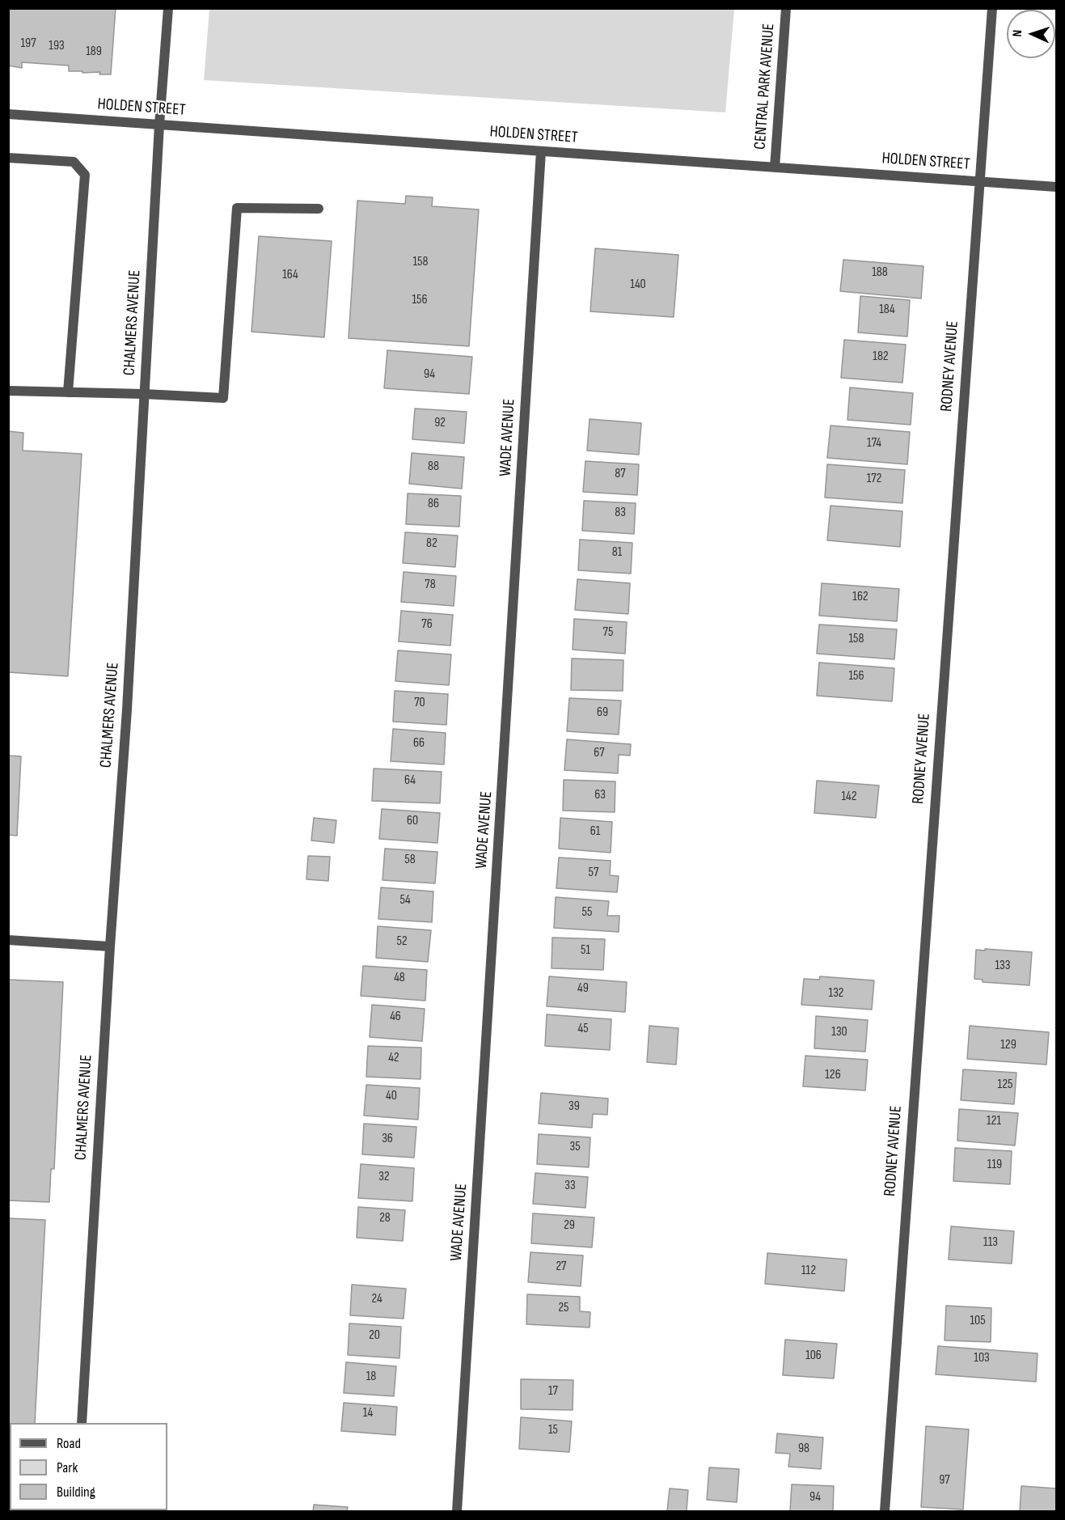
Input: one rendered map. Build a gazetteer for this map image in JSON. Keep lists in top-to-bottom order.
{
  "streets": {
    "street": [
      "CENTRAL PARK AVENUE",
      "HOLDEN STREET",
      "CHALMERS AVENUE",
      "RODNEY AVENUE",
      "WADE AVENUE"
    ]
  },
  "crossings": [
    ["CENTRAL PARK AVENUE", "HOLDEN STREET"],
    ["HOLDEN STREET", "CHALMERS AVENUE"],
    ["HOLDEN STREET", "RODNEY AVENUE"],
    ["HOLDEN STREET", "WADE AVENUE"]
  ],
  "house_numbers": [
    "197",
    "193",
    "189",
    "158",
    "188",
    "164",
    "140",
    "156",
    "184",
    "182",
    "94",
    "92",
    "174",
    "88",
    "87",
    "172",
    "86",
    "83",
    "82",
    "81",
    "78",
    "162",
    "76",
    "75",
    "158",
    "156",
    "70",
    "69",
    "66",
    "67",
    "64",
    "63",
    "142",
    "60",
    "61",
    "58",
    "57",
    "54",
    "55",
    "52",
    "51",
    "133",
    "48",
    "49",
    "132",
    "46",
    "45",
    "130",
    "129",
    "42",
    "126",
    "125",
    "40",
    "39",
    "121",
    "36",
    "35",
    "119",
    "32",
    "33",
    "28",
    "29",
    "113",
    "27",
    "112",
    "24",
    "25",
    "105",
    "20",
    "106",
    "103",
    "18",
    "17",
    "14",
    "15",
    "98",
    "97",
    "94"
  ],
  "legend": ["Road", "Park", "Building"],
  "north": "left"
}
